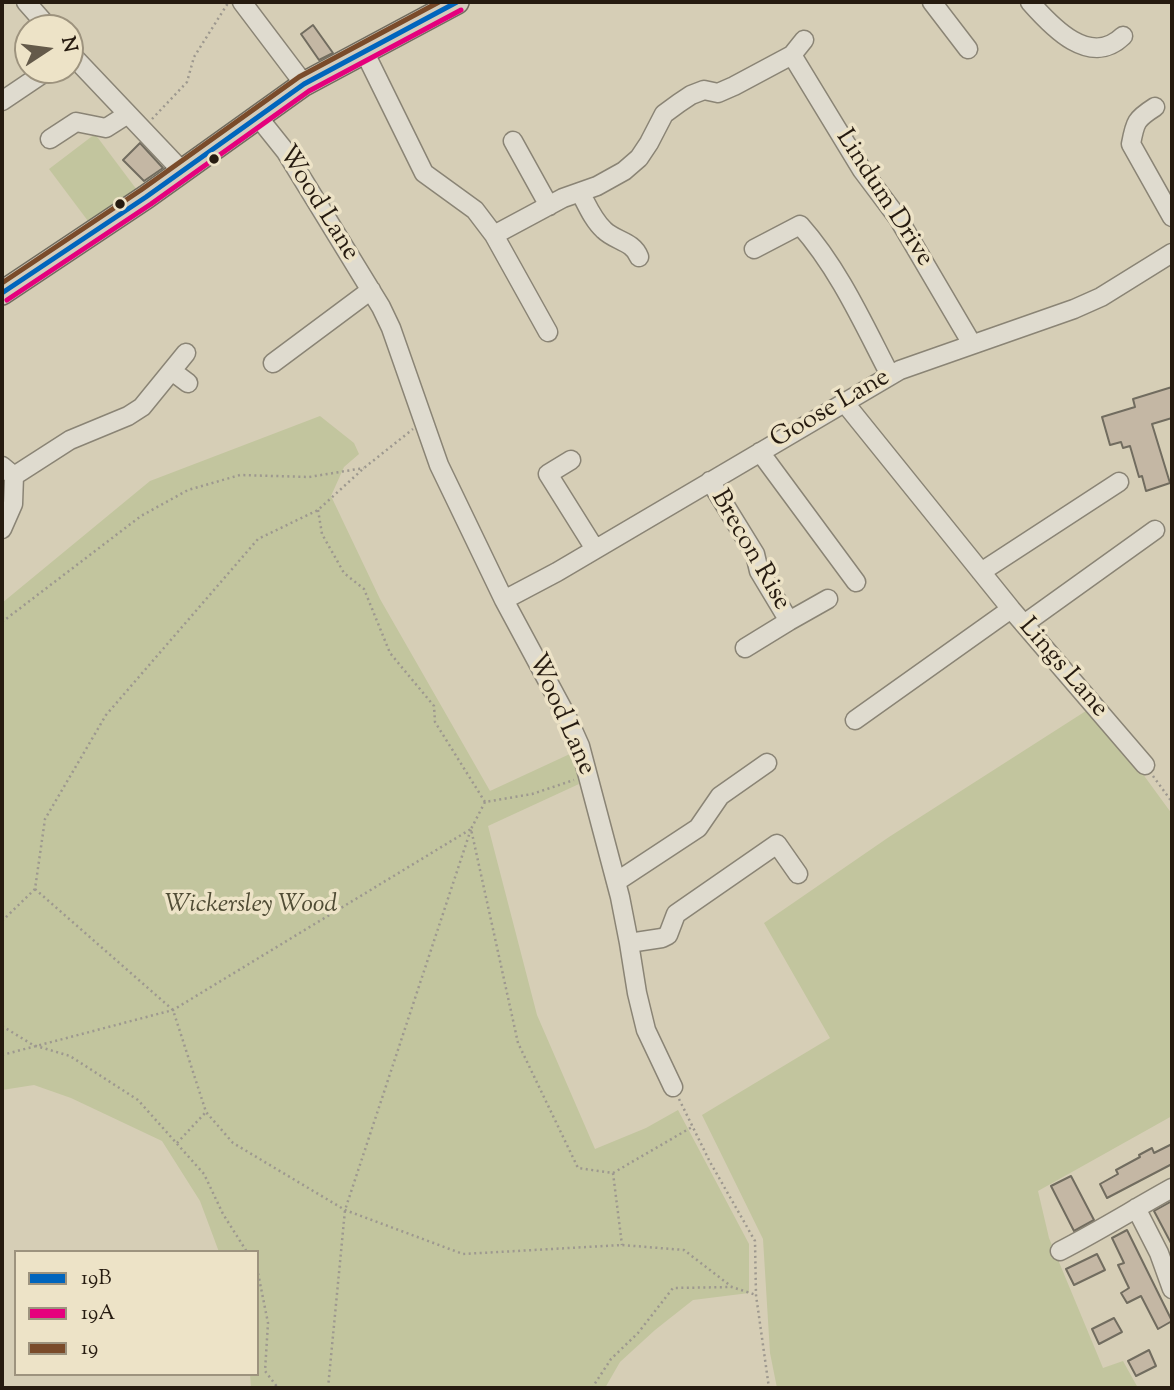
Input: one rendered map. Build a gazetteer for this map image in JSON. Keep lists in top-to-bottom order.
{
  "streets": {
    "street": [
      "Lindum Drive",
      "Wood Lane",
      "Goose Lane",
      "Brecon Rise",
      "Lings Lane"
    ]
  },
  "crossings": [
    ["Lindum Drive", "Goose Lane"],
    ["Wood Lane", "Goose Lane"],
    ["Goose Lane", "Brecon Rise"],
    ["Goose Lane", "Lings Lane"]
  ],
  "parks": ["Wickersley Wood"],
  "lines": ["transit line 19B", "transit line 19", "transit line 19A"],
  "legend": ["19B", "19A", "19"],
  "north": "right"
}
